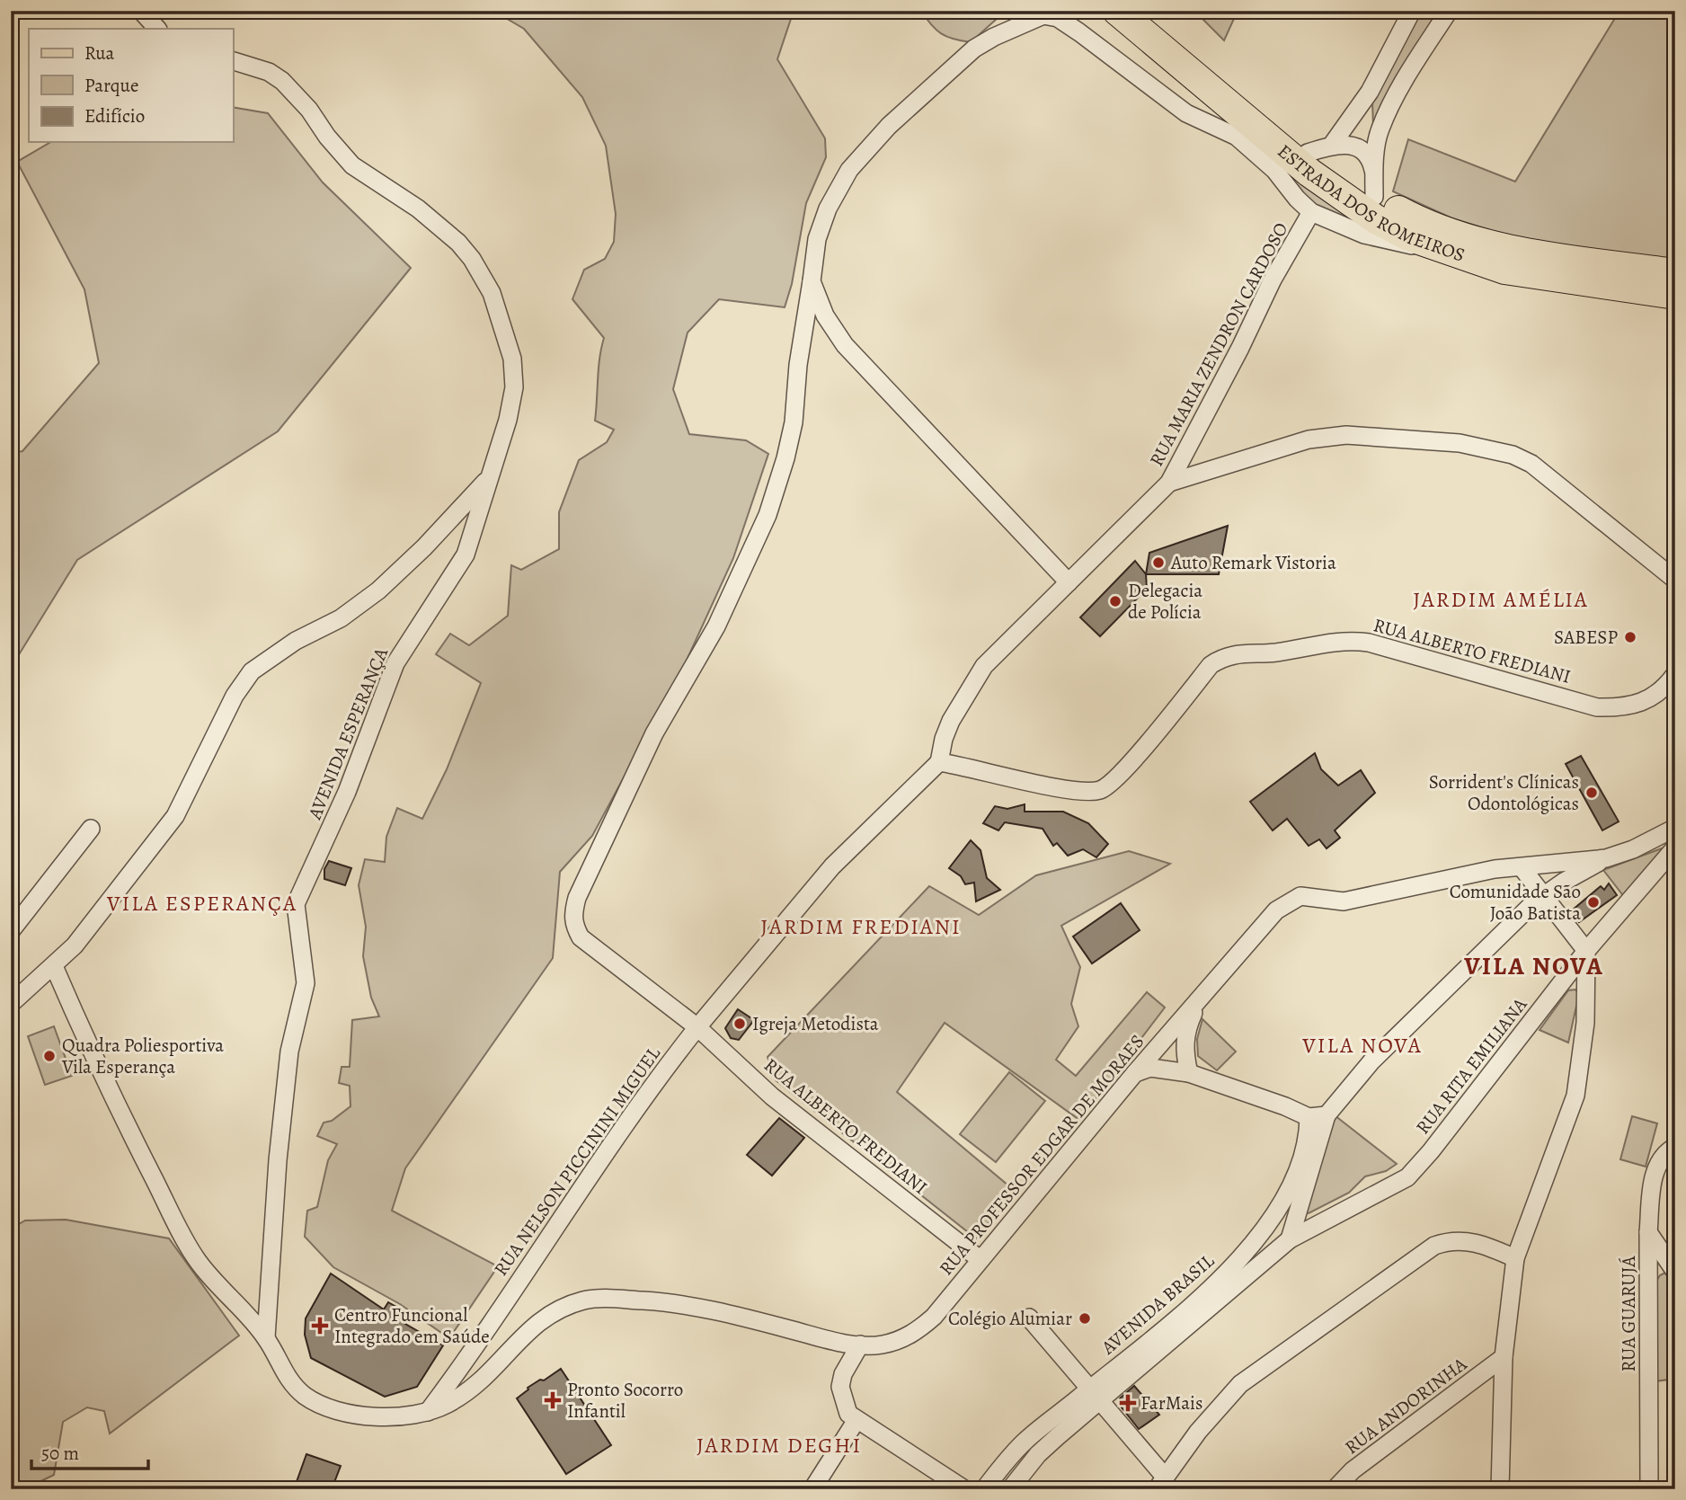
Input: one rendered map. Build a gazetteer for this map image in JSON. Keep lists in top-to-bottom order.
{
  "streets": {
    "main road": ["ESTRADA DOS ROMEIROS"],
    "street": [
      "RUA MARIA ZENDRON CARDOSO",
      "RUA ALBERTO FREDIANI",
      "AVENIDA ESPERANÇA",
      "RUA RITA EMILIANA",
      "RUA PROFESSOR EDGAR DE MORAES",
      "RUA NELSON PICCININI MIGUEL",
      "AVENIDA BRASIL",
      "RUA GUARUJÁ",
      "RUA ANDORINHA"
    ]
  },
  "crossings": [
    ["ESTRADA DOS ROMEIROS", "RUA MARIA ZENDRON CARDOSO"],
    ["RUA MARIA ZENDRON CARDOSO", "RUA ALBERTO FREDIANI"],
    ["RUA ALBERTO FREDIANI", "RUA PROFESSOR EDGAR DE MORAES"],
    ["RUA ALBERTO FREDIANI", "RUA NELSON PICCININI MIGUEL"],
    ["RUA RITA EMILIANA", "AVENIDA BRASIL"],
    ["RUA PROFESSOR EDGAR DE MORAES", "RUA NELSON PICCININI MIGUEL"]
  ],
  "districts": [
    "JARDIM AMÉLIA",
    "VILA ESPERANÇA",
    "JARDIM FREDIANI",
    "VILA NOVA",
    "VILA NOVA",
    "JARDIM DEGHI"
  ],
  "places": {
    "other": [
      "Auto Remark Vistoria",
      "Delegacia de Polícia",
      "SABESP",
      "Sorrident's Clínicas Odontológicas",
      "Comunidade São João Batista",
      "Igreja Metodista",
      "Quadra Poliesportiva Vila Esperança",
      "Colégio Alumiar"
    ],
    "health": ["Centro Funcional Integrado em Saúde", "Pronto Socorro Infantil", "FarMais"]
  },
  "legend": ["Rua", "Parque", "Edifício"],
  "scale_bar": "50 m"
}
